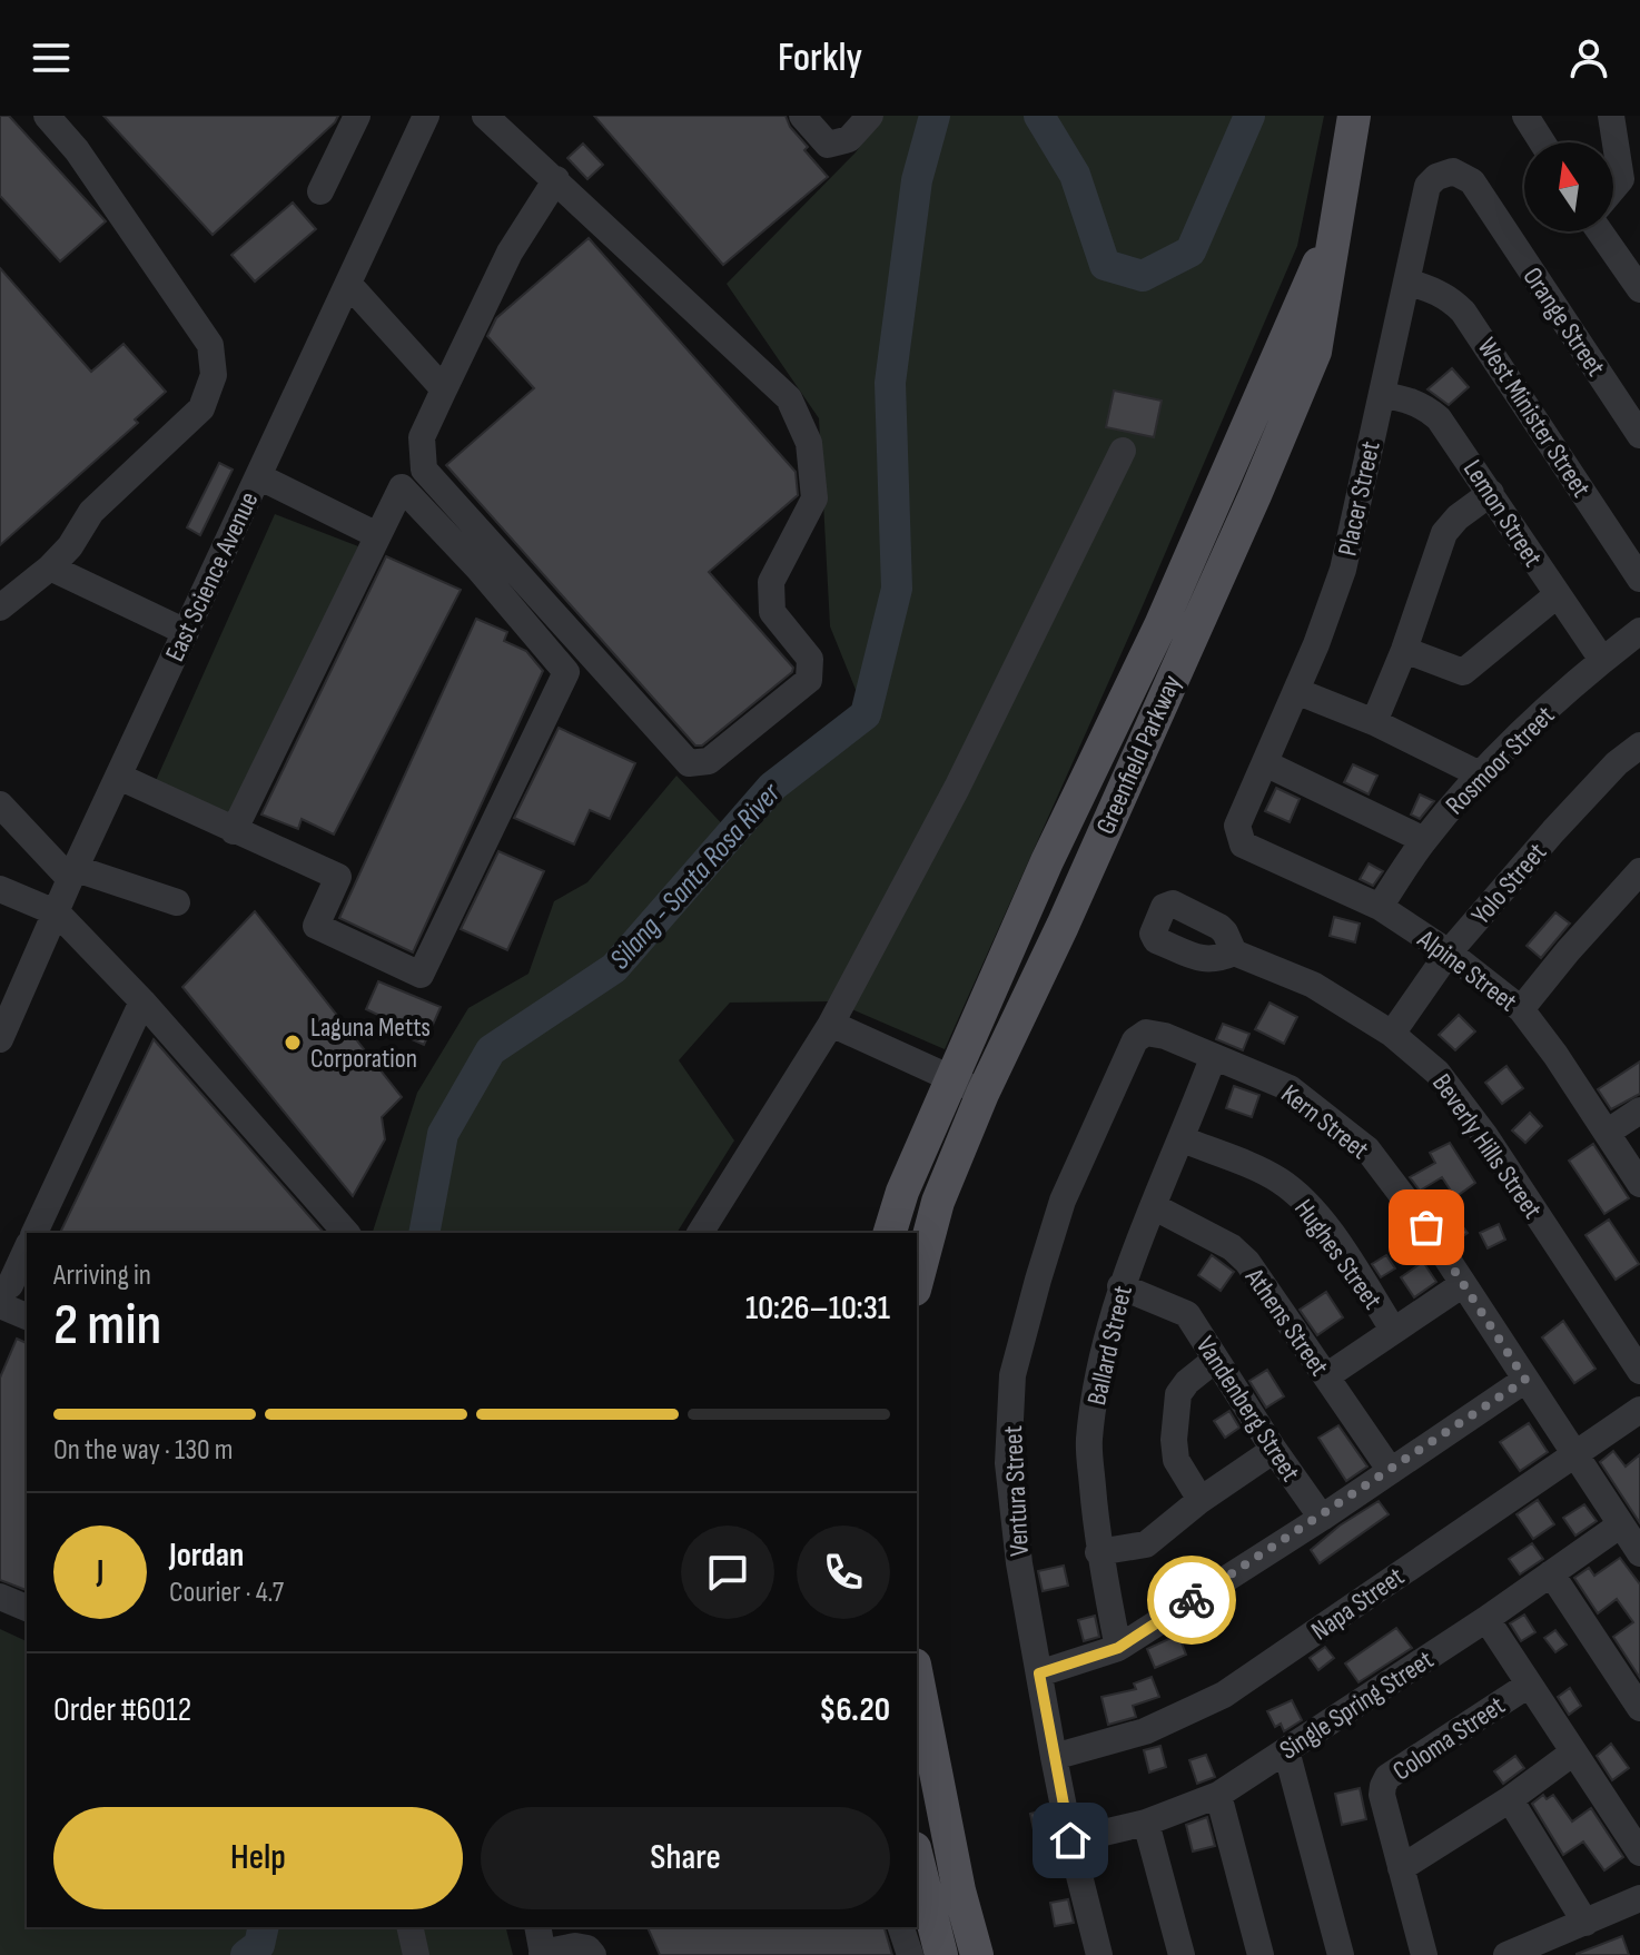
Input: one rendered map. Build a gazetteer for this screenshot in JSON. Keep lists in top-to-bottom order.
{
  "streets": {
    "main road": ["Greenfield Parkway"],
    "street": [
      "Orange Street",
      "West Minister Street",
      "Placer Street",
      "Lemon Street",
      "East Science Avenue",
      "Rosmoor Street",
      "Yolo Street",
      "Alpine Street",
      "Kern Street",
      "Beverly Hills Street",
      "Hughes Street",
      "Athens Street",
      "Ballard Street",
      "Vandenberg Street",
      "Ventura Street",
      "Napa Street",
      "Single Spring Street",
      "Coloma Street"
    ]
  },
  "crossings": [
    ["Orange Street", "Placer Street"],
    ["West Minister Street", "Placer Street"],
    ["Placer Street", "Lemon Street"],
    ["Placer Street", "Alpine Street"],
    ["Lemon Street", "Rosmoor Street"],
    ["Rosmoor Street", "Alpine Street"],
    ["Yolo Street", "Alpine Street"],
    ["Yolo Street", "Beverly Hills Street"],
    ["Kern Street", "Ballard Street"],
    ["Kern Street", "Ventura Street"],
    ["Kern Street", "Napa Street"],
    ["Kern Street", "Single Spring Street"],
    ["Hughes Street", "Ballard Street"],
    ["Athens Street", "Ballard Street"],
    ["Ballard Street", "Vandenberg Street"],
    ["Ventura Street", "Napa Street"],
    ["Ventura Street", "Single Spring Street"]
  ],
  "water": ["Silang - Santa Rosa River"],
  "places": ["Laguna Metts Corporation"],
  "north": "top",
  "page": {
    "header": "Forkly",
    "heading": ["2 min", "Arriving in", "10:26–10:31"],
    "panel": [
      "Jordan",
      "Courier · 4.7",
      "Order #6012",
      "$6.20"
    ],
    "bar": "On the way · 130 m",
    "round": "J",
    "buttons": ["Help", "Share"]
  }
}
